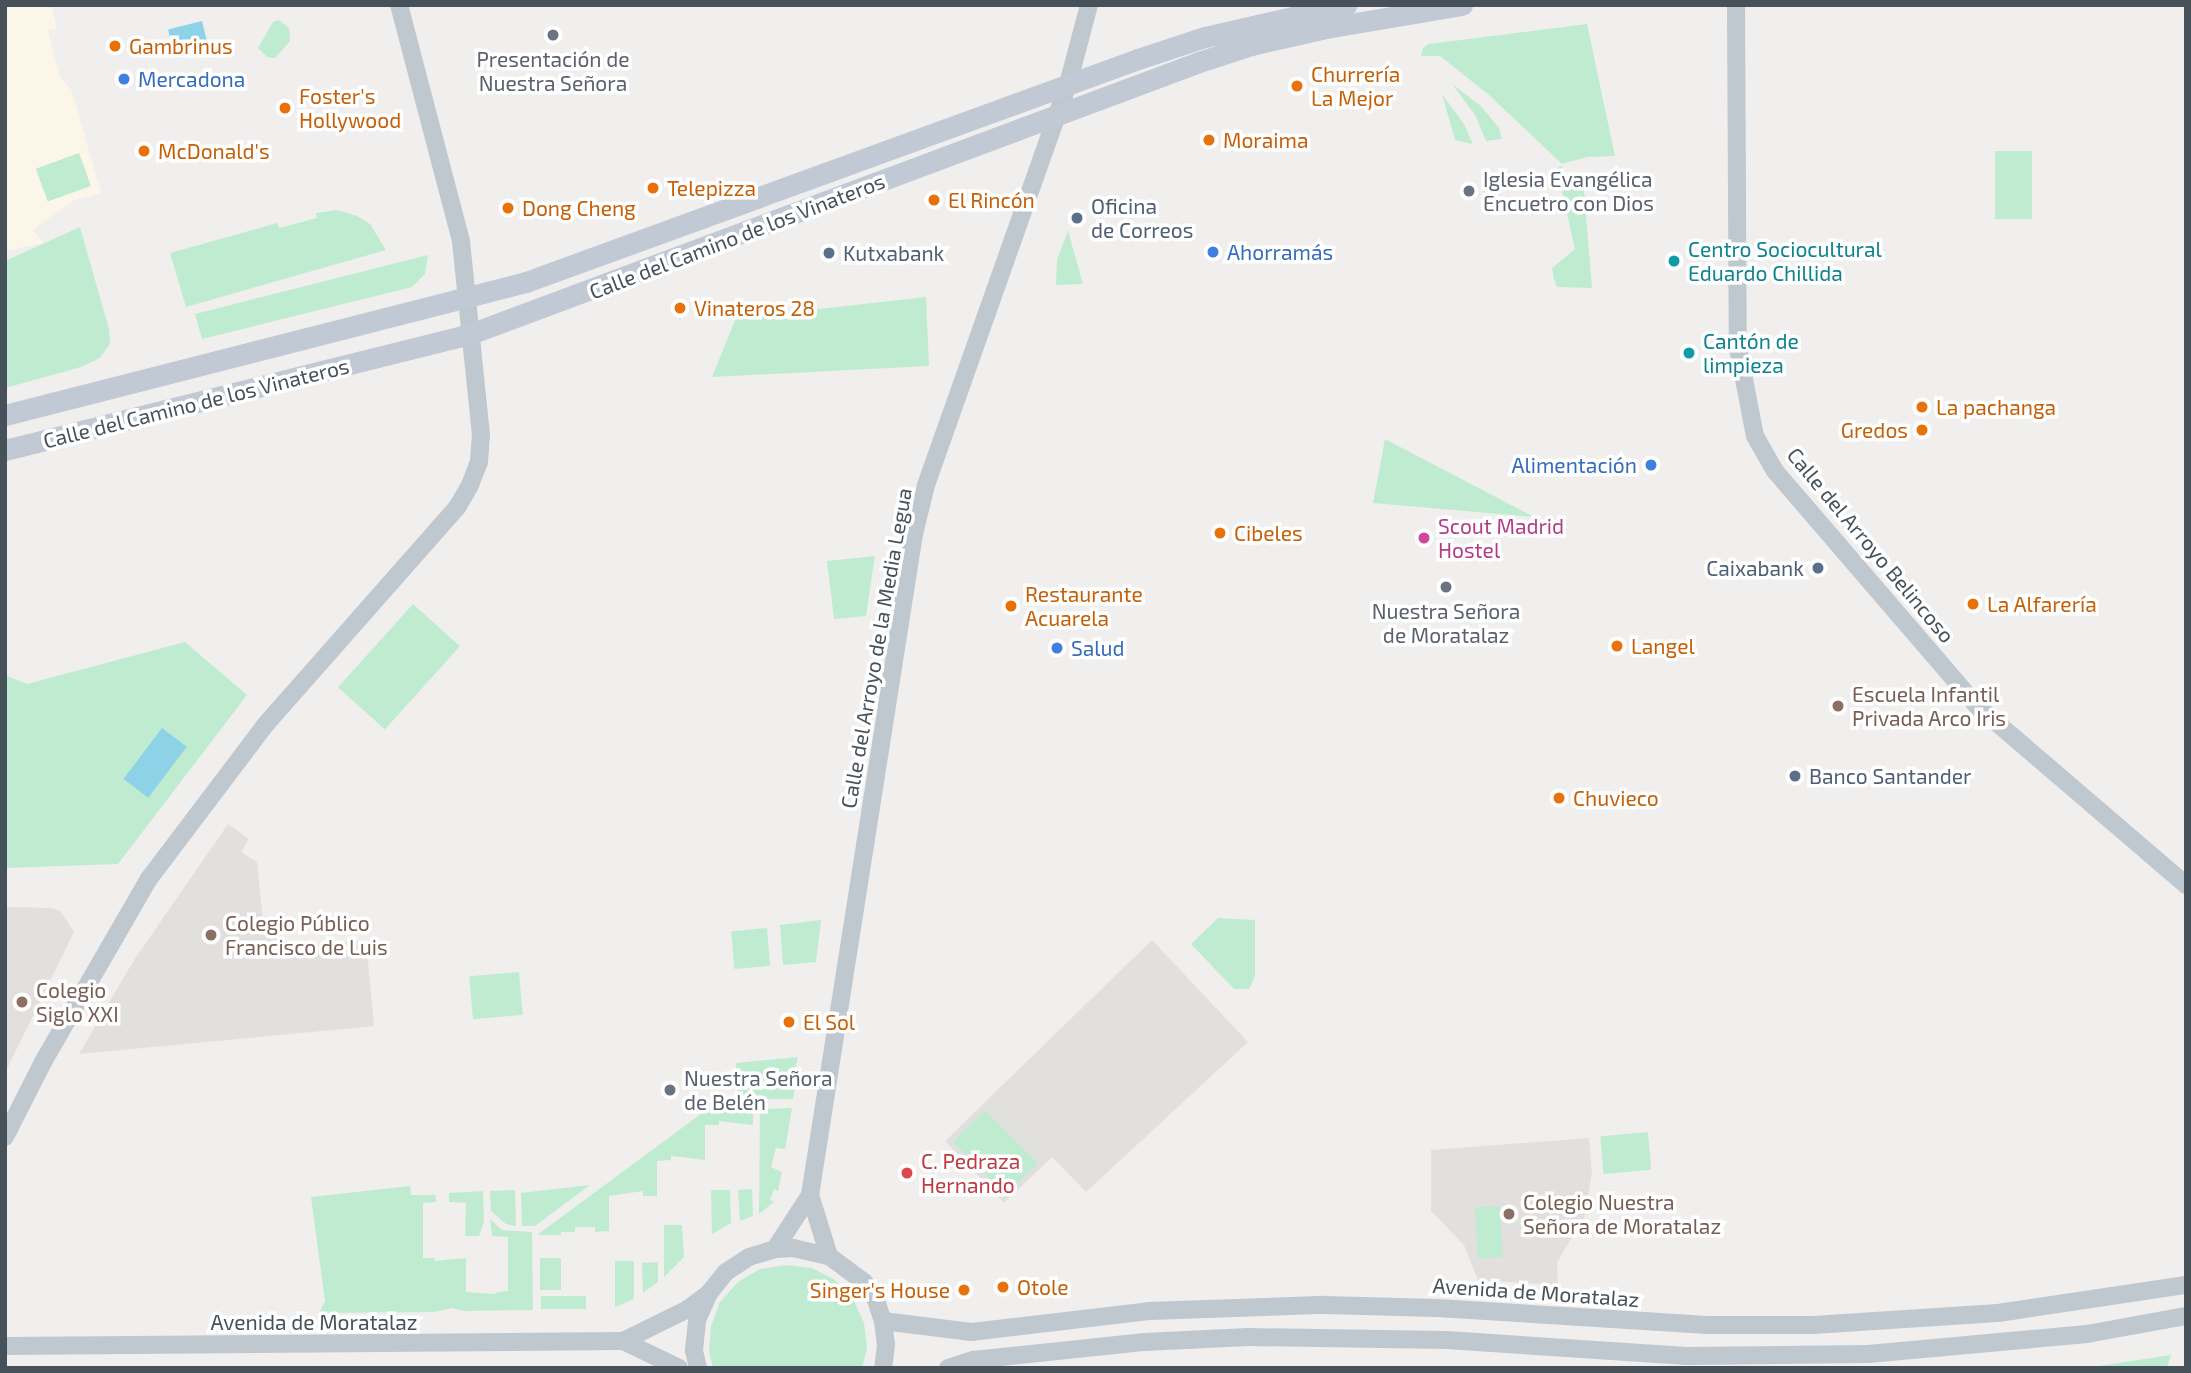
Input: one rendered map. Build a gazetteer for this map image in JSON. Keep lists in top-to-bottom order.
{
  "streets": {
    "main road": ["Calle del Camino de los Vinateros"],
    "street": ["Calle del Arroyo Belincoso", "Calle del Arroyo de la Media Legua", "Avenida de Moratalaz"]
  },
  "crossings": [
    ["Calle del Camino de los Vinateros", "Calle del Arroyo de la Media Legua"]
  ],
  "places": [
    "Presentación de Nuestra Señora",
    "Gambrinus",
    "Mercadona",
    "Churrería La Mejor",
    "Foster's Hollywood",
    "Moraima",
    "McDonald's",
    "Telepizza",
    "Iglesia Evangélica Encuetro con Dios",
    "El Rincón",
    "Dong Cheng",
    "Oficina de Correos",
    "Ahorramás",
    "Kutxabank",
    "Centro Sociocultural Eduardo Chillida",
    "Vinateros 28",
    "Cantón de limpieza",
    "La pachanga",
    "Gredos",
    "Alimentación",
    "Cibeles",
    "Scout Madrid Hostel",
    "Caixabank",
    "Nuestra Señora de Moratalaz",
    "La Alfarería",
    "Restaurante Acuarela",
    "Langel",
    "Salud",
    "Escuela Infantil Privada Arco Iris",
    "Banco Santander",
    "Chuvieco",
    "Colegio Público Francisco de Luis",
    "Colegio Siglo XXI",
    "El Sol",
    "Nuestra Señora de Belén",
    "C. Pedraza Hernando",
    "Colegio Nuestra Señora de Moratalaz",
    "Otole",
    "Singer's House"
  ]
}
